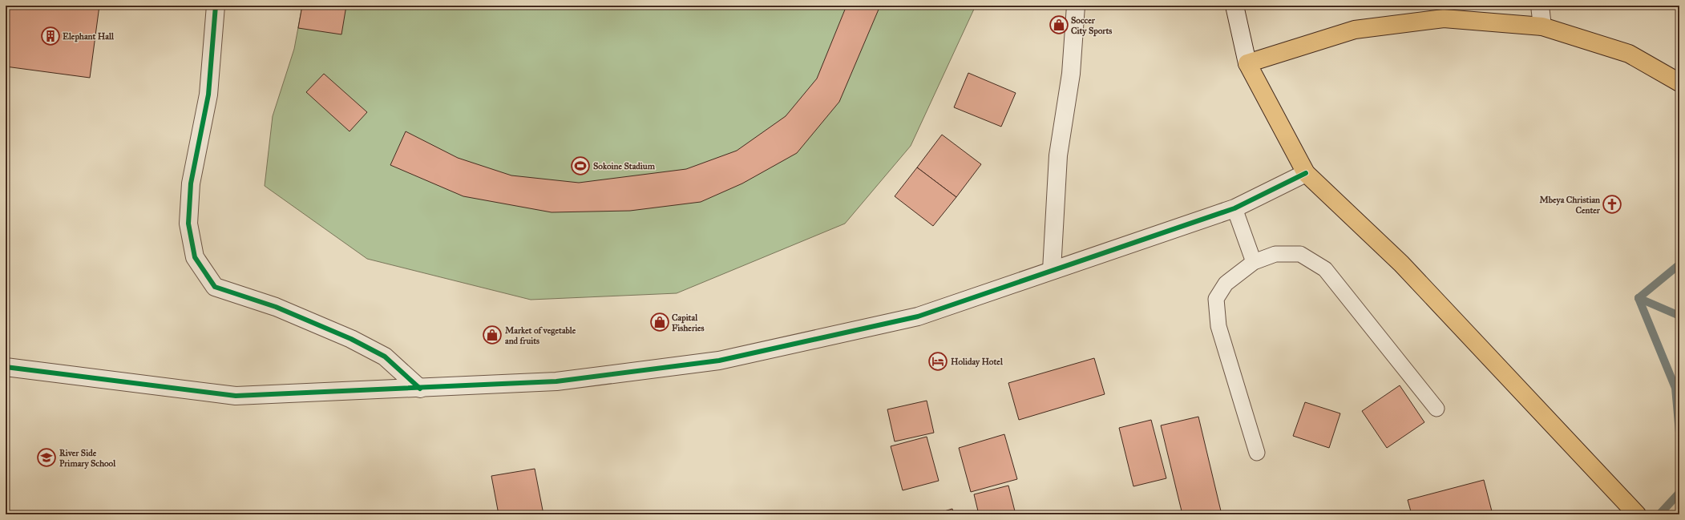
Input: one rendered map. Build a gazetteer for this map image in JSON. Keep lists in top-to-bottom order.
{
  "places": {
    "shop": ["Soccer City Sports", "Capital Fisheries", "Market of vegetable and fruits"],
    "building": ["Elephant Hall"],
    "sports": ["Sokoine Stadium"],
    "church": ["Mbeya Christian Center"],
    "hotel": ["Holiday Hotel"],
    "school or university": ["River Side Primary School"]
  }
}
